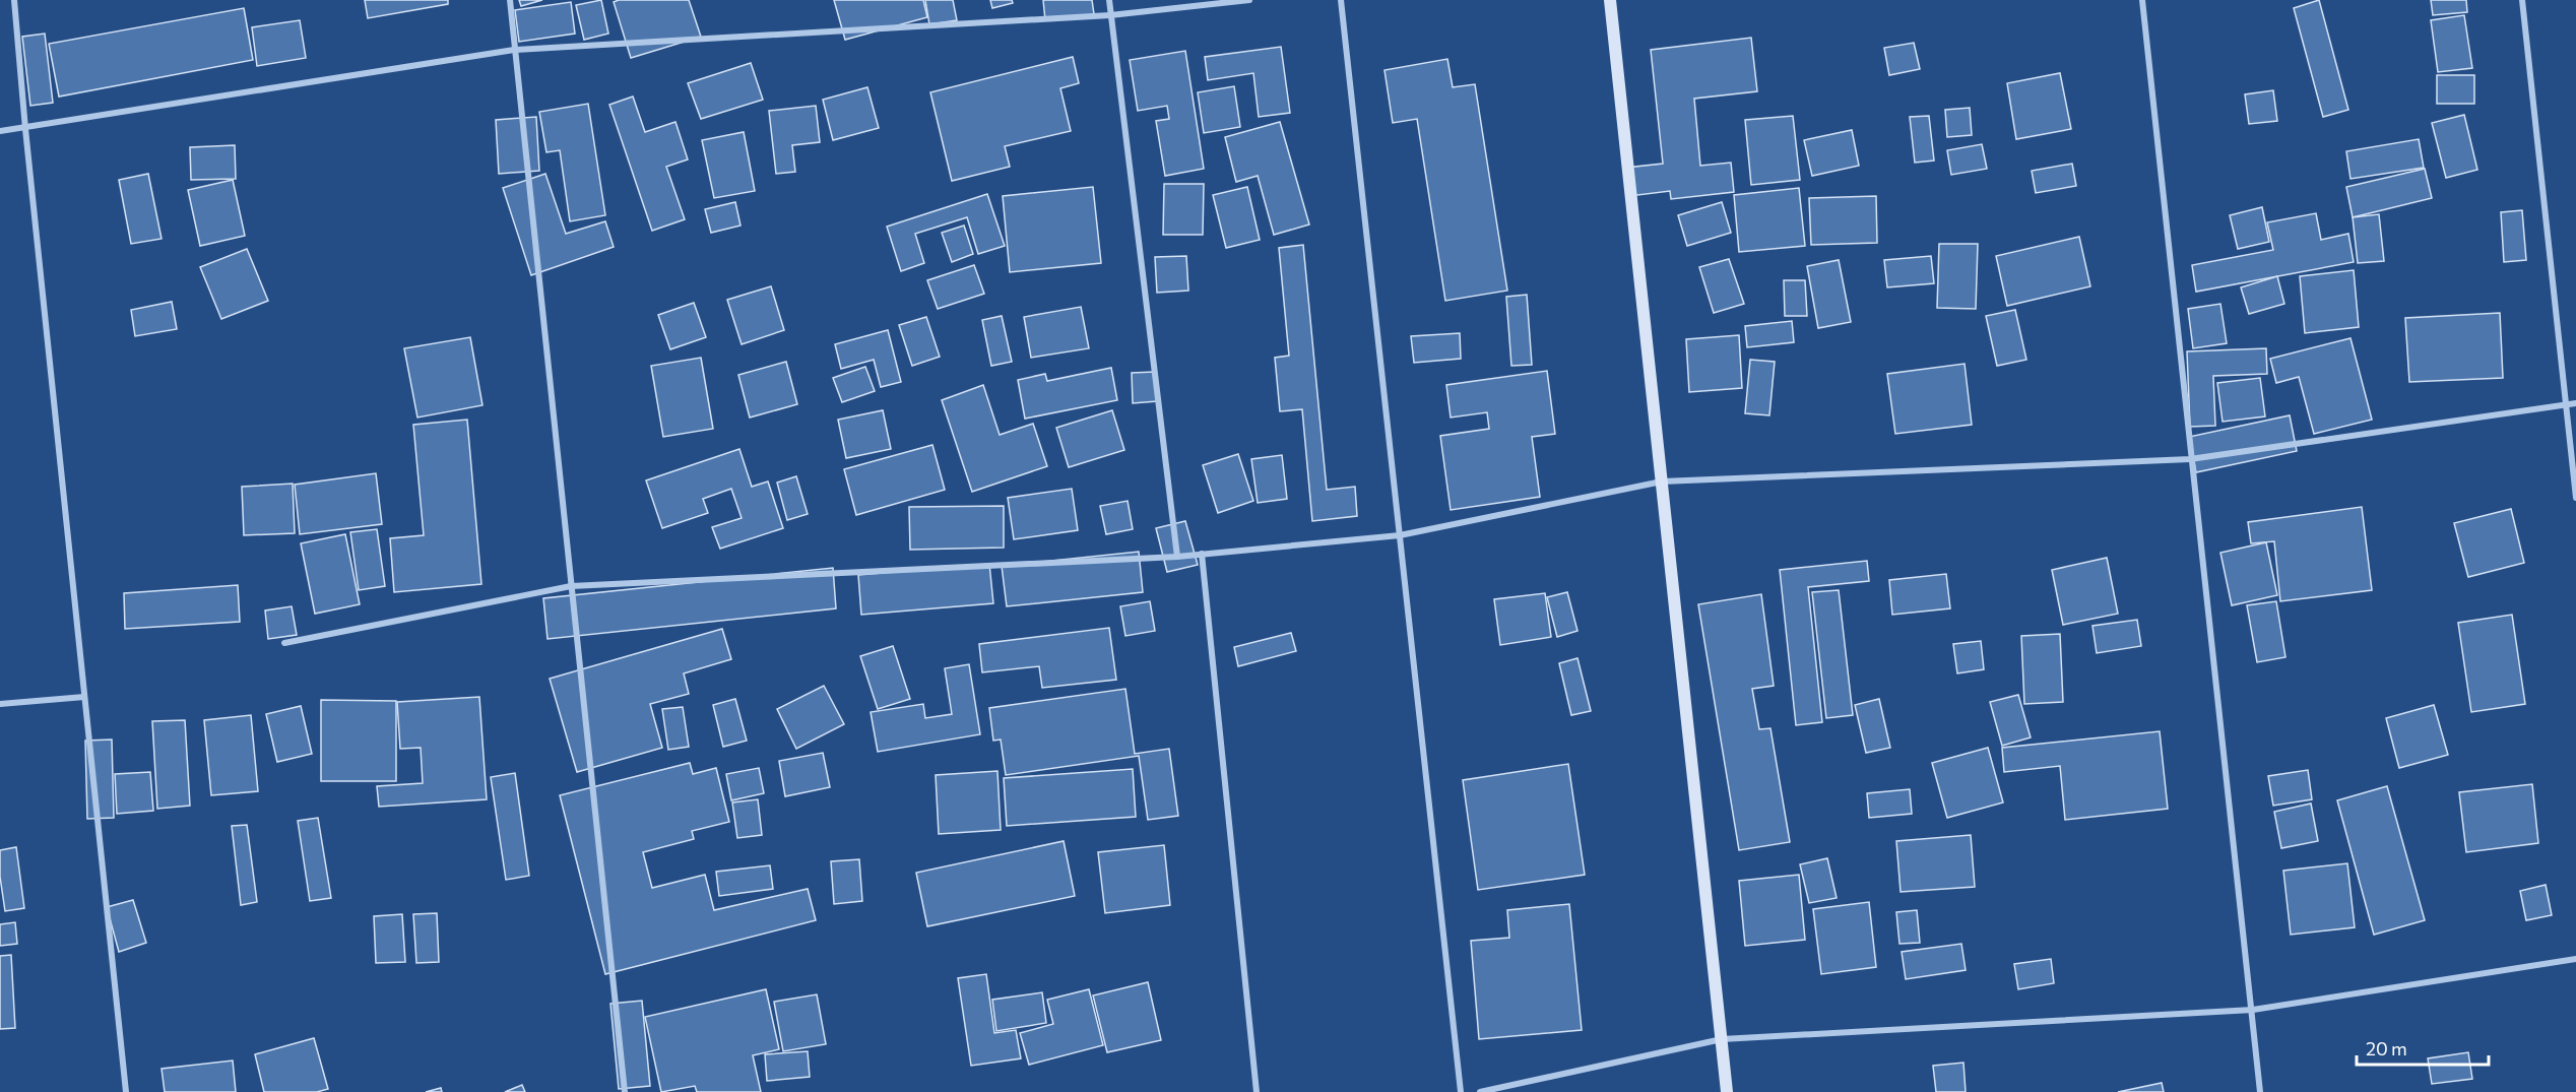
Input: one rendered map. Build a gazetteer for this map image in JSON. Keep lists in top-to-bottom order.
{
  "scale_bar": "20 m"
}
